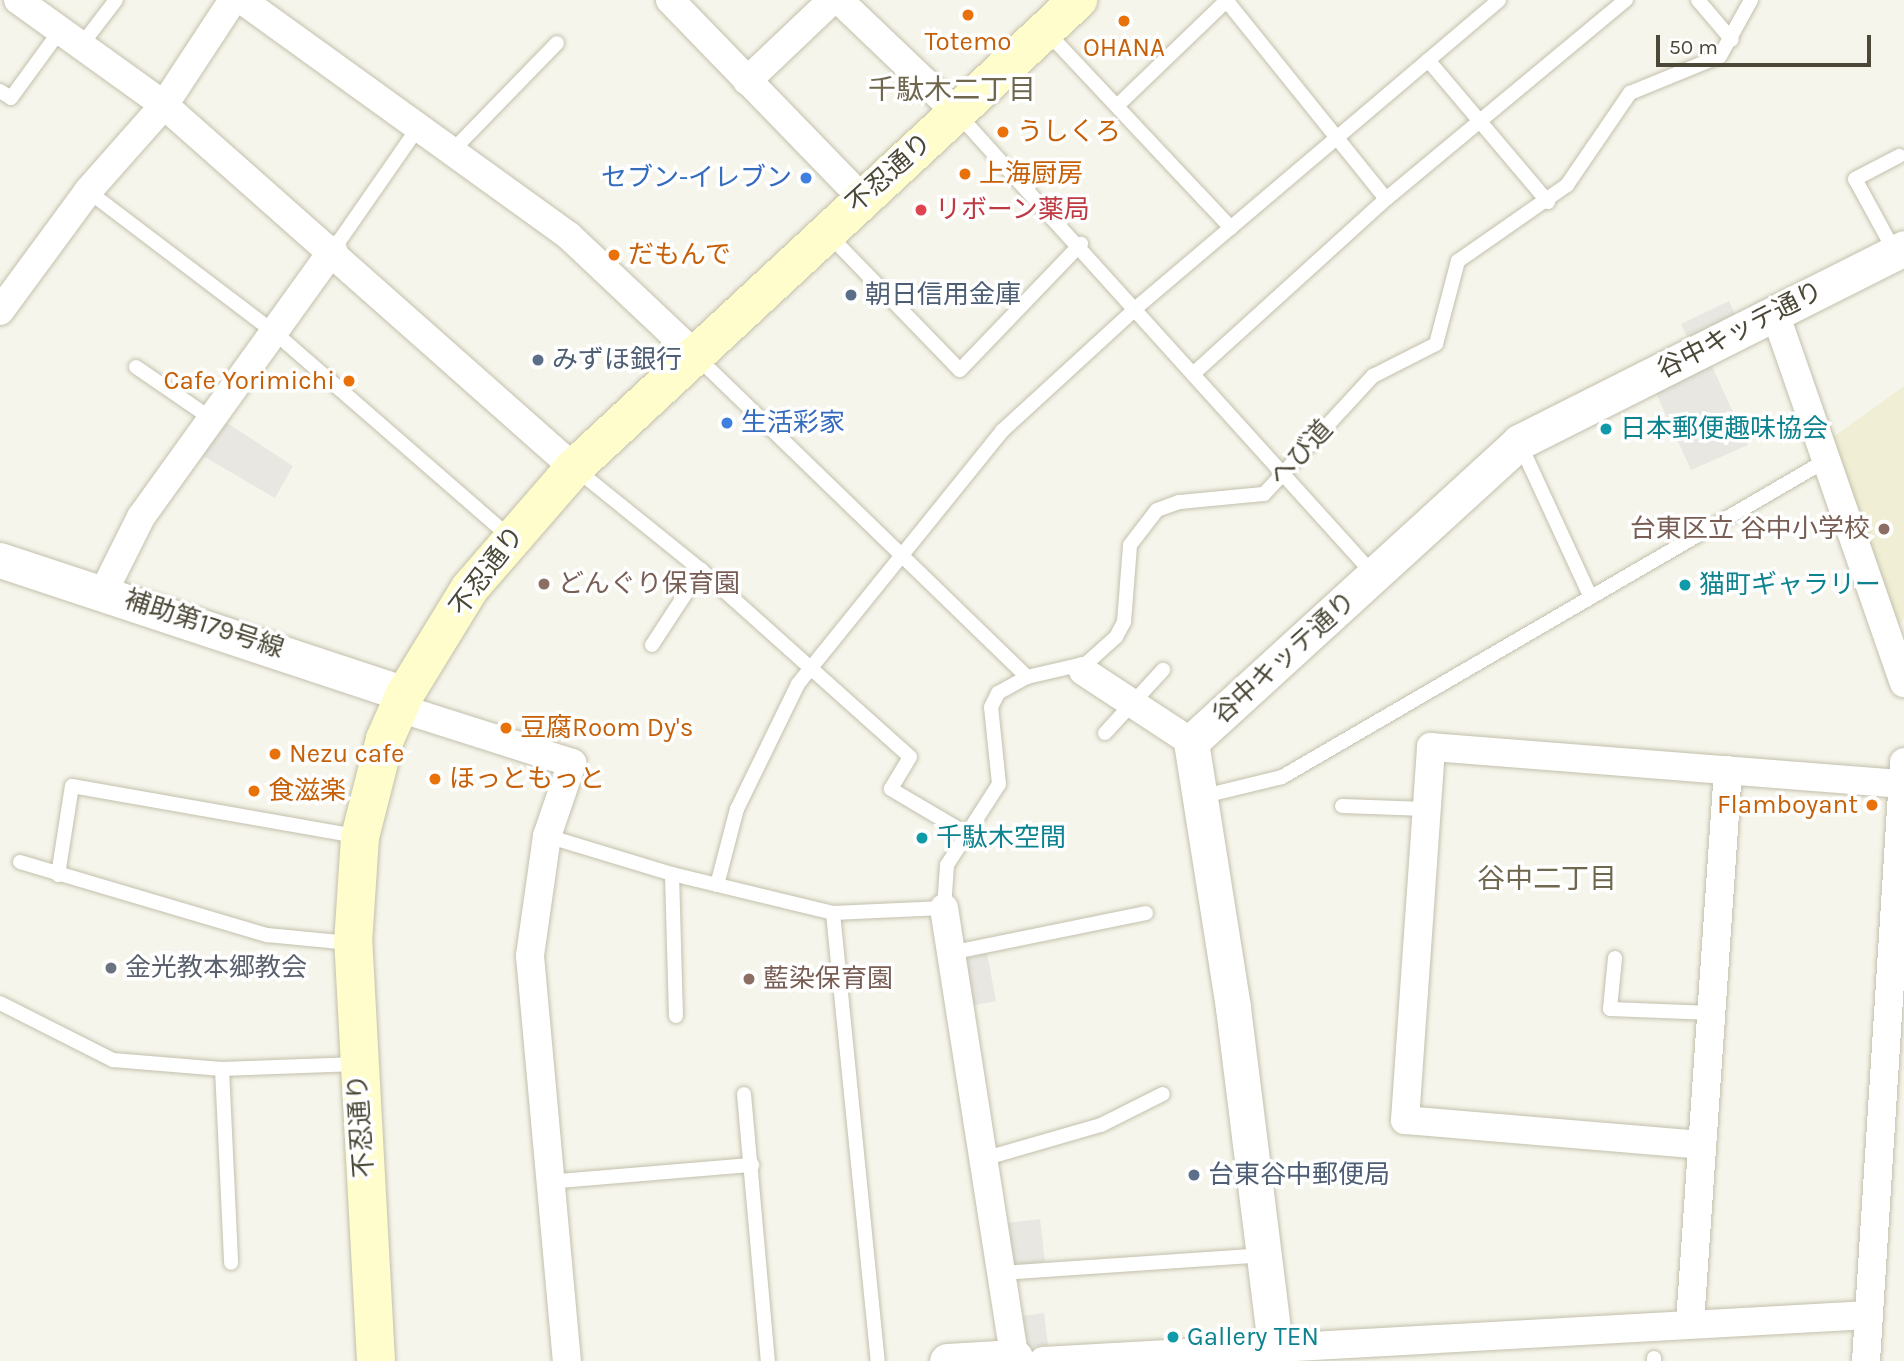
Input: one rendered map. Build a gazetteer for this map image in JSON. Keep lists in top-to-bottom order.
{
  "streets": {
    "main road": ["不忍通り"],
    "street": ["谷中キッテ通り", "補助第179号線"],
    "lane": ["へび道"]
  },
  "crossings": [
    ["不忍通り", "補助第179号線"]
  ],
  "districts": ["千駄木二丁目", "谷中二丁目"],
  "places": [
    "Totemo",
    "OHANA",
    "うしくろ",
    "上海厨房",
    "セブン-イレブン",
    "リボーン薬局",
    "だもんで",
    "朝日信用金庫",
    "みずほ銀行",
    "Cafe Yorimichi",
    "生活彩家",
    "日本郵便趣味協会",
    "台東区立 谷中小学校",
    "どんぐり保育園",
    "猫町ギャラリー",
    "豆腐Room Dy's",
    "Nezu cafe",
    "ほっともっと",
    "食滋楽",
    "Flamboyant",
    "千駄木空間",
    "金光教本郷教会",
    "藍染保育園",
    "台東谷中郵便局",
    "Gallery TEN"
  ],
  "scale_bar": "50 m"
}
